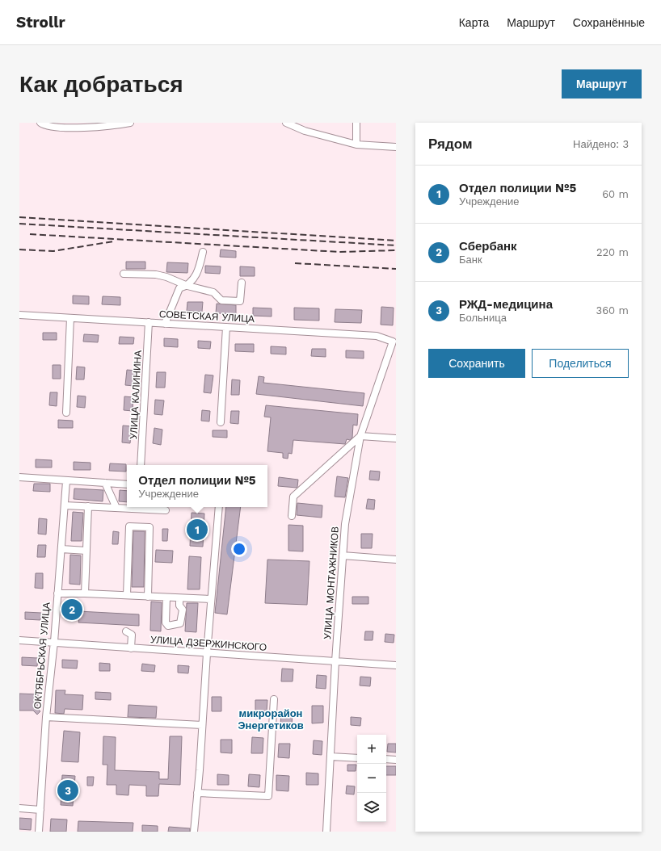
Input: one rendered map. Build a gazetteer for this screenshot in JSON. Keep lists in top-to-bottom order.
{
  "streets": {
    "street": [
      "СОВЕТСКАЯ УЛИЦА",
      "УЛИЦА КАЛИНИНА",
      "УЛИЦА МОНТАЖНИКОВ",
      "УЛИЦА ДЗЕРЖИНСКОГО",
      "ОКТЯБРЬСКАЯ УЛИЦА"
    ]
  },
  "crossings": [
    ["СОВЕТСКАЯ УЛИЦА", "УЛИЦА КАЛИНИНА"],
    ["СОВЕТСКАЯ УЛИЦА", "УЛИЦА МОНТАЖНИКОВ"],
    ["УЛИЦА МОНТАЖНИКОВ", "УЛИЦА ДЗЕРЖИНСКОГО"],
    ["УЛИЦА ДЗЕРЖИНСКОГО", "ОКТЯБРЬСКАЯ УЛИЦА"]
  ],
  "districts": ["микрорайон Энергетиков"],
  "page": {
    "header": "Strollr",
    "nav": ["Карта", "Маршрут", "Сохранённые"],
    "buttons": [
      "Маршрут",
      ["Сохранить", "Поделиться"]
    ],
    "title": "Как добраться",
    "heading": ["Рядом", "Найдено: 3"],
    "list": [
      {
        "mark": "1",
        "name": "Отдел полиции №5",
        "note": "Учреждение",
        "value": "60 m"
      },
      {
        "mark": "2",
        "name": "Сбербанк",
        "note": "Банк",
        "value": "220 m"
      },
      {
        "mark": "3",
        "name": "РЖД-медицина",
        "note": "Больница",
        "value": "360 m"
      }
    ],
    "popup": ["Отдел полиции №5", "Учреждение"],
    "pins": ["1", "2", "3"],
    "map_buttons": ["+", "−"]
  }
}
